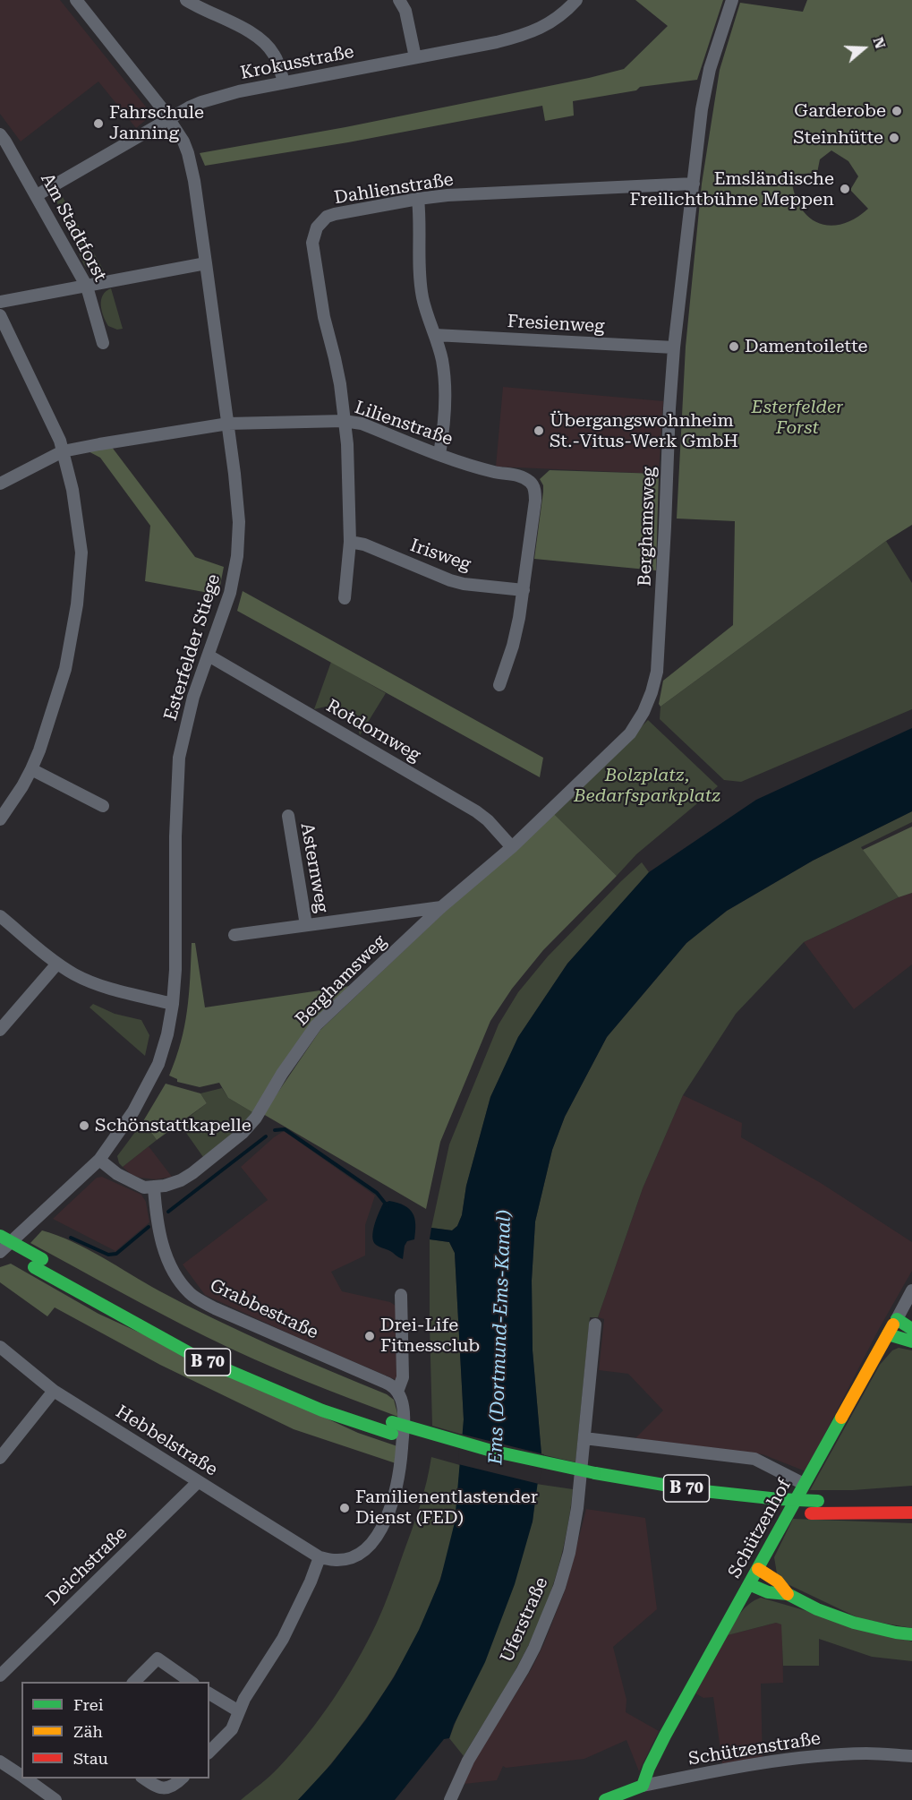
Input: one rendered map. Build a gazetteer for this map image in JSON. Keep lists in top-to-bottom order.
{
  "streets": {
    "main road": ["B 70", "Schützenhof", "Schützenstraße"],
    "street": [
      "Krokusstraße",
      "Dahlienstraße",
      "Am Stadtforst",
      "Fresienweg",
      "Lilienstraße",
      "Berghamsweg",
      "Irisweg",
      "Esterfelder Stiege",
      "Rotdornweg",
      "Asternweg",
      "Grabbestraße",
      "Hebbelstraße",
      "Deichstraße",
      "Uferstraße"
    ]
  },
  "crossings": [
    ["Krokusstraße", "Am Stadtforst"],
    ["Krokusstraße", "Esterfelder Stiege"],
    ["Dahlienstraße", "Lilienstraße"],
    ["Dahlienstraße", "Berghamsweg"],
    ["Dahlienstraße", "Irisweg"],
    ["Fresienweg", "Berghamsweg"],
    ["Lilienstraße", "Irisweg"],
    ["Lilienstraße", "Esterfelder Stiege"],
    ["Berghamsweg", "Rotdornweg"],
    ["Berghamsweg", "Asternweg"],
    ["Berghamsweg", "Grabbestraße"],
    ["Esterfelder Stiege", "Rotdornweg"],
    ["Esterfelder Stiege", "B 70"],
    ["Hebbelstraße", "Deichstraße"],
    ["Schützenhof", "Schützenstraße"]
  ],
  "water": ["Ems (Dortmund-Ems-Kanal)"],
  "parks": ["Esterfelder Forst", "Bolzplatz, Bedarfsparkplatz"],
  "places": [
    "Garderobe",
    "Fahrschule Janning",
    "Steinhütte",
    "Emsländische Freilichtbühne Meppen",
    "Damentoilette",
    "Übergangswohnheim St.-Vitus-Werk GmbH",
    "Schönstattkapelle",
    "Drei-Life Fitnessclub",
    "Familienentlastender Dienst (FED)"
  ],
  "legend": ["Frei", "Zäh", "Stau"],
  "north": "right"
}
